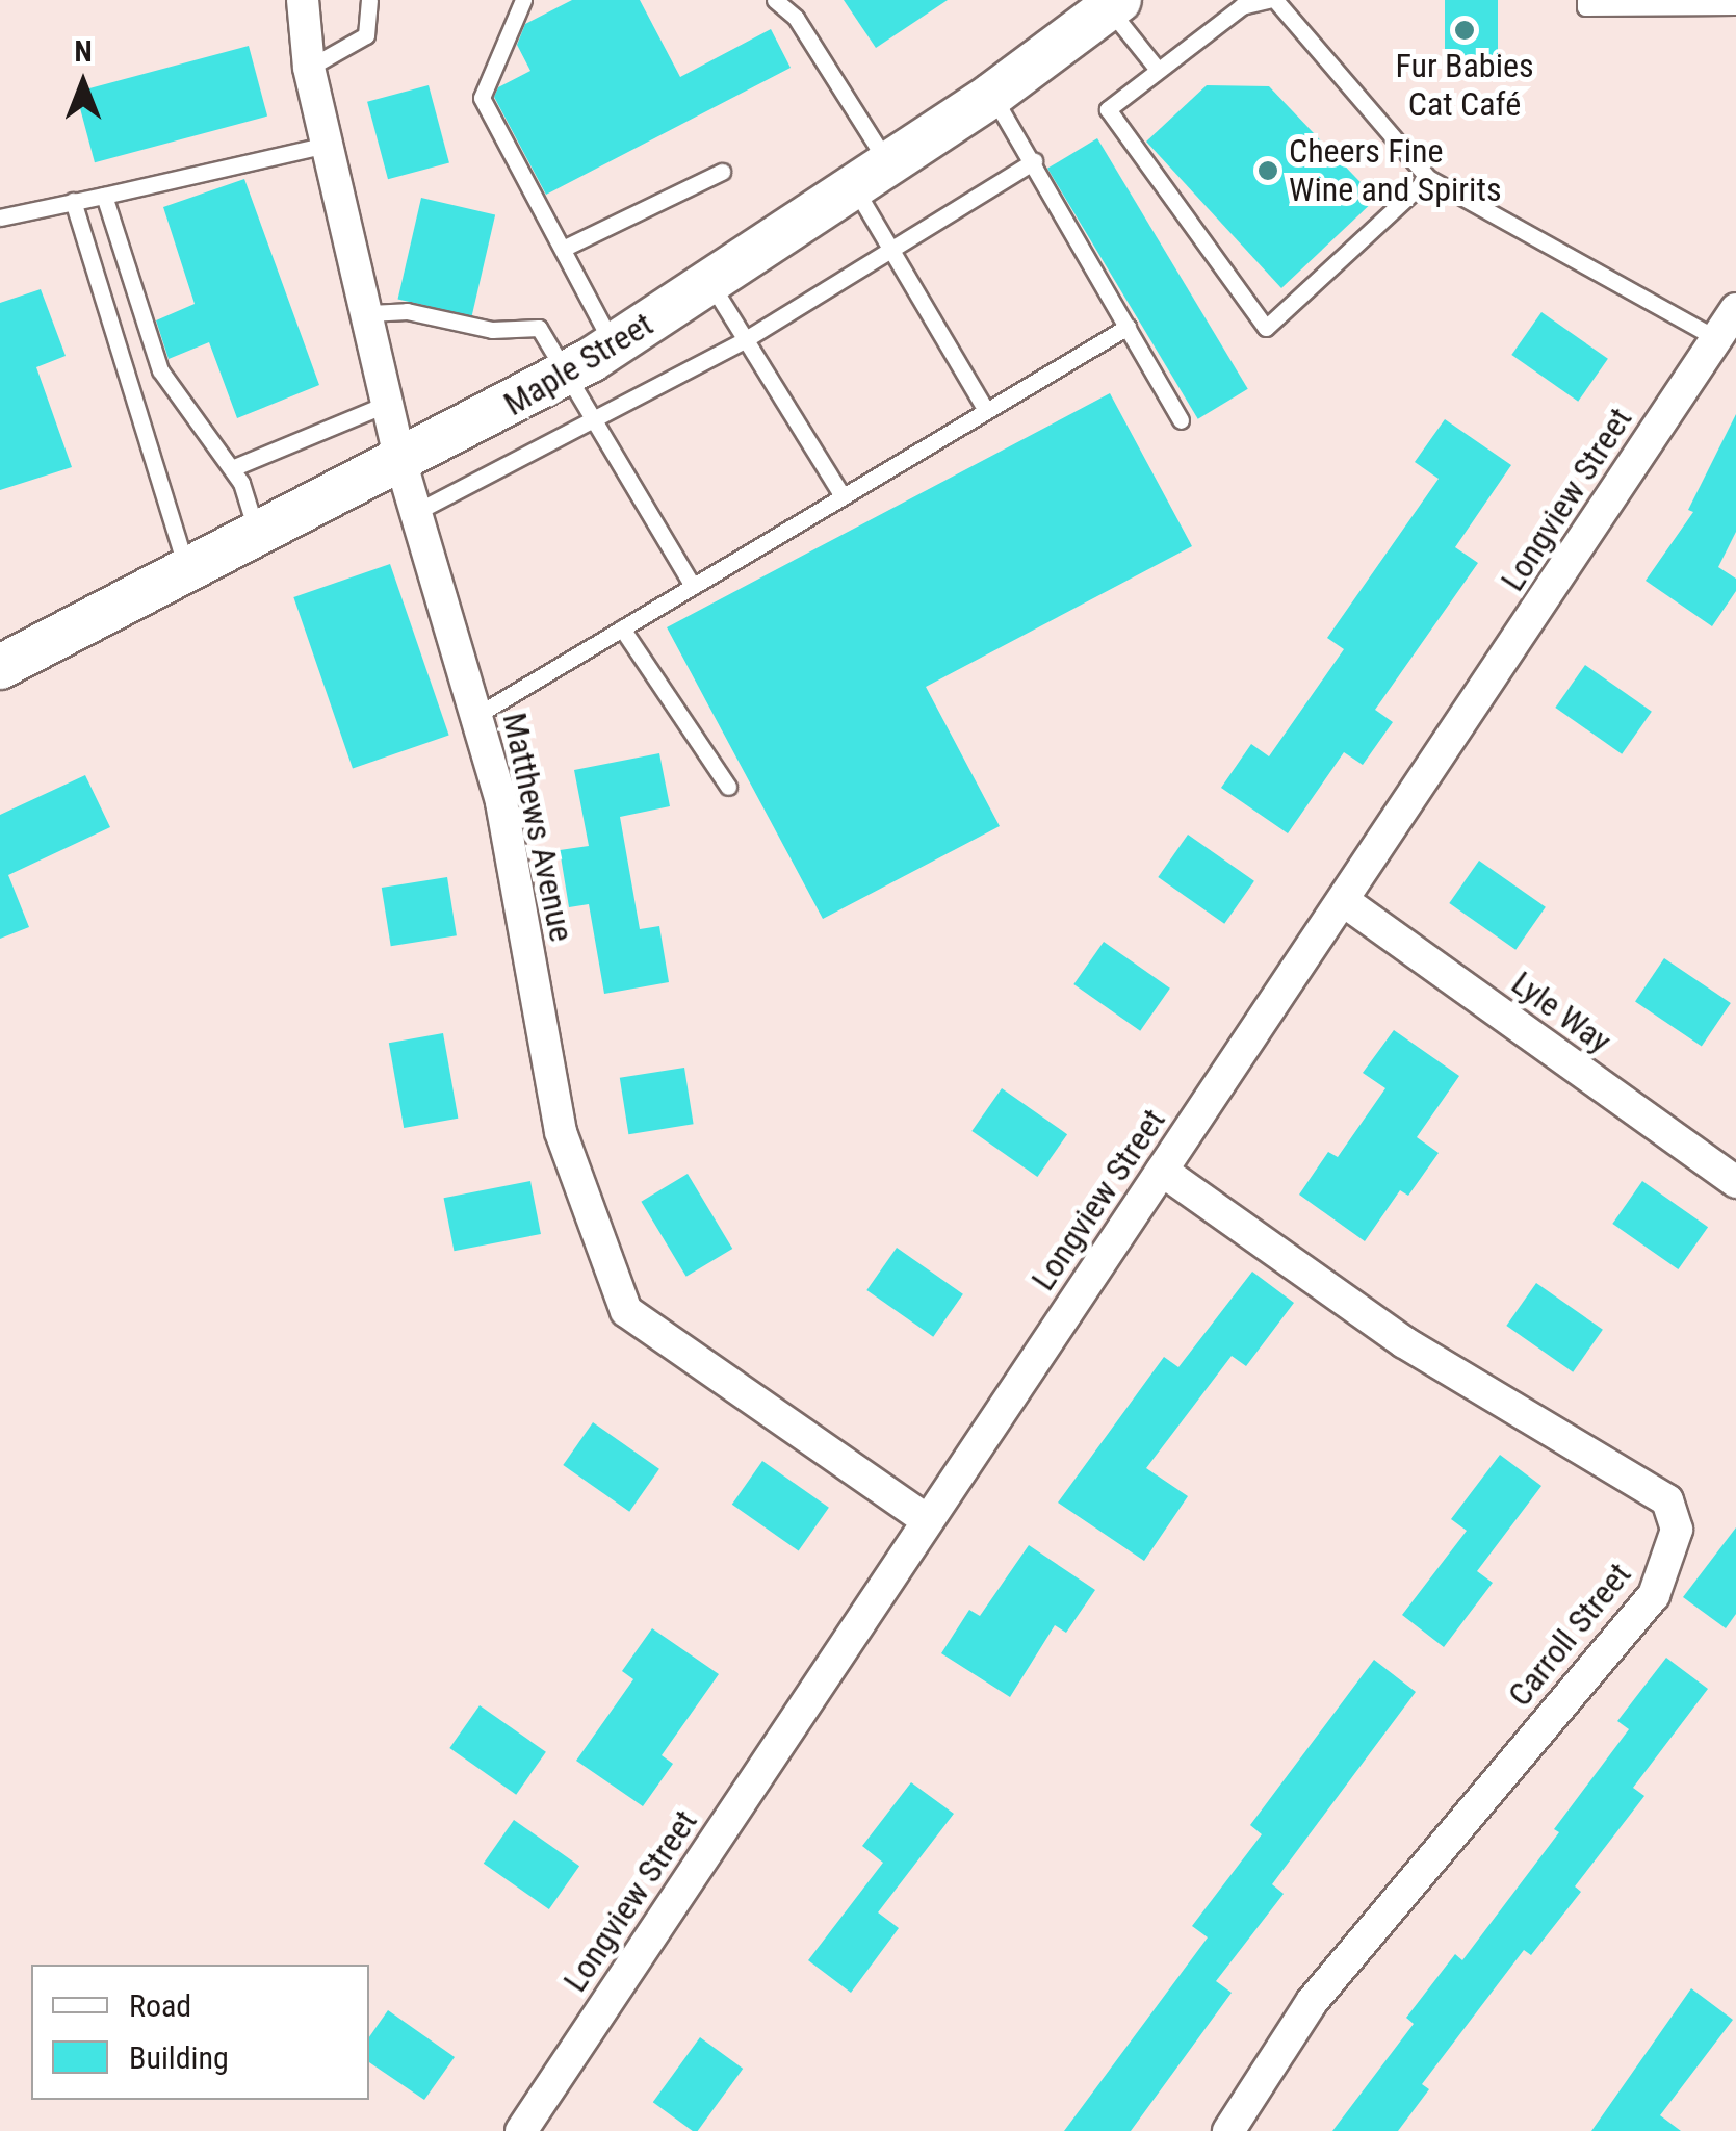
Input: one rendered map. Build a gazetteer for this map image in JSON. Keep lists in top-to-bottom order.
{
  "streets": {
    "main road": ["Maple Street"],
    "street": [
      "Longview Street",
      "Matthews Avenue",
      "Lyle Way",
      "Carroll Street"
    ]
  },
  "crossings": [
    ["Maple Street", "Matthews Avenue"],
    ["Longview Street", "Matthews Avenue"],
    ["Longview Street", "Lyle Way"],
    ["Longview Street", "Carroll Street"]
  ],
  "places": ["Fur Babies Cat Café", "Cheers Fine Wine and Spirits"],
  "legend": ["Road", "Building"],
  "north": "top"
}
